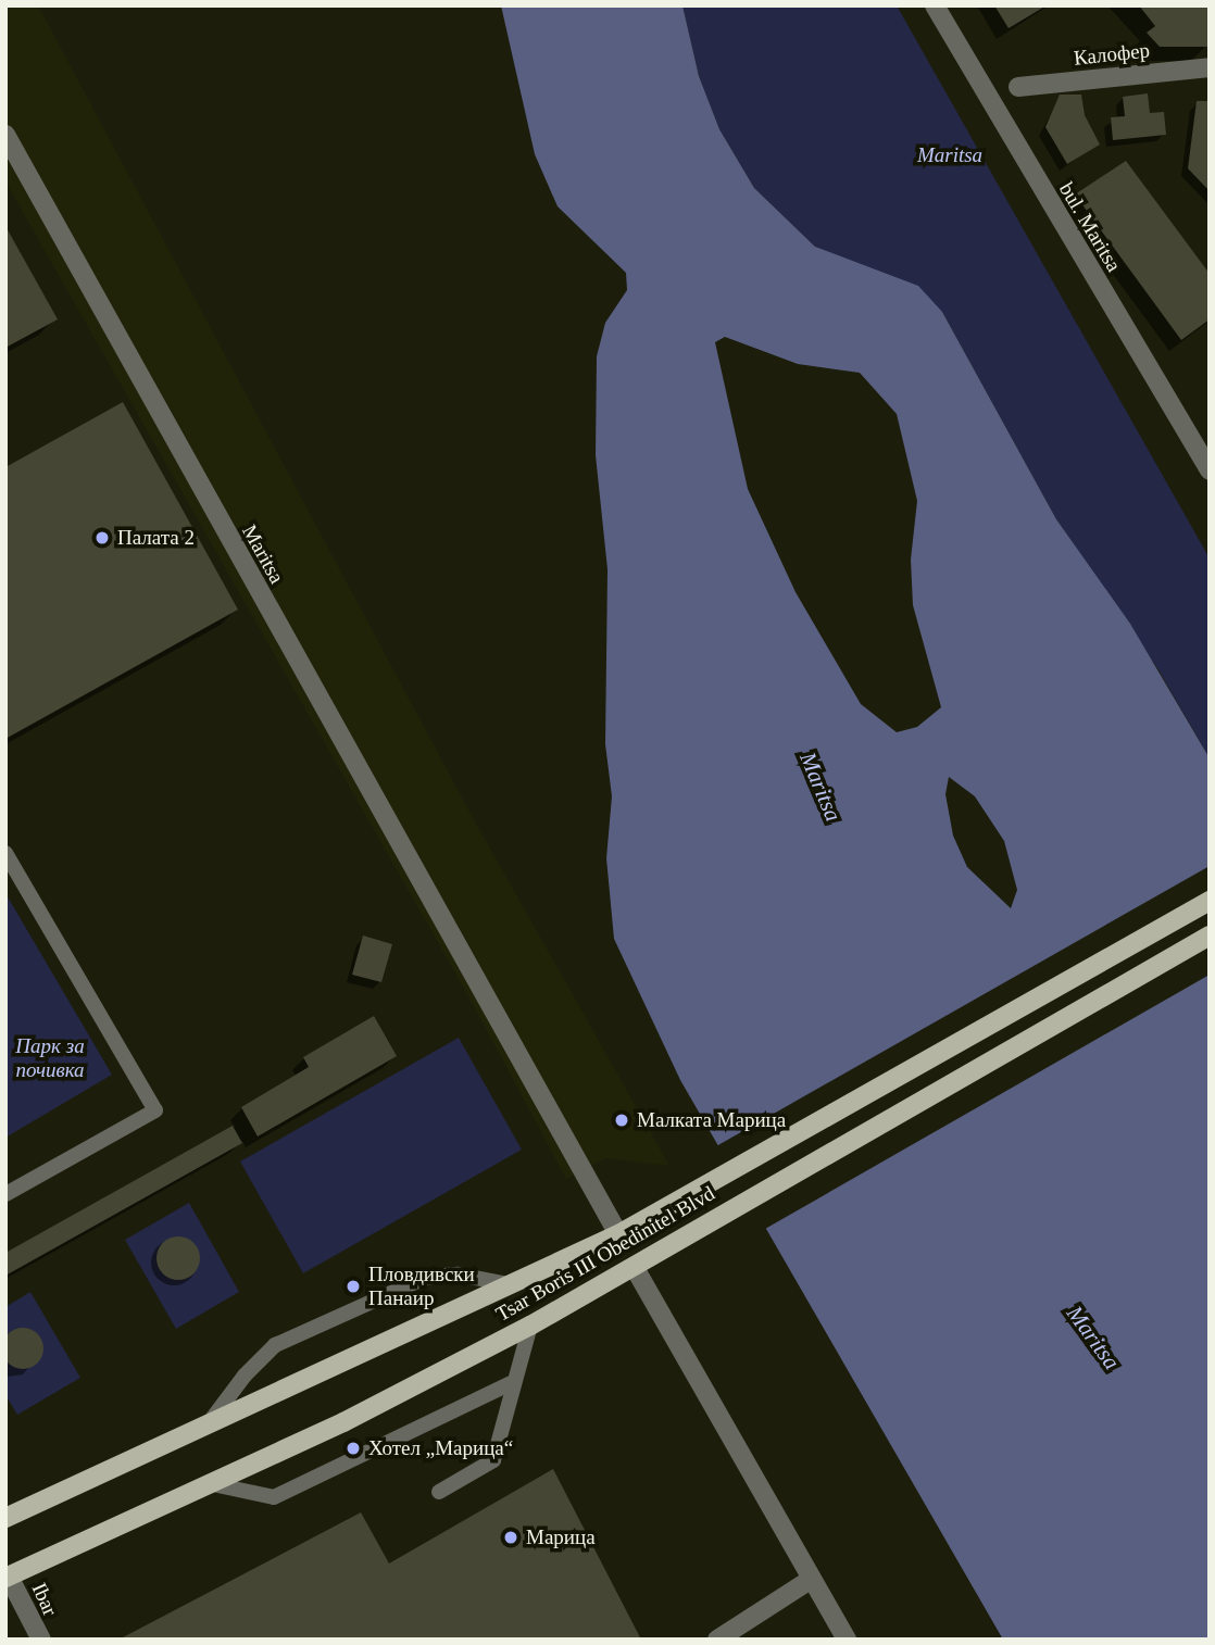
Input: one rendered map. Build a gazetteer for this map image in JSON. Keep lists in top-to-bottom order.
{
  "streets": {
    "main road": ["Tsar Boris III Obedinitel Blvd"],
    "street": [
      "Калофер",
      "bul. Maritsa",
      "Maritsa",
      "Ibar"
    ]
  },
  "crossings": [
    ["Maritsa", "Tsar Boris III Obedinitel Blvd"],
    ["Tsar Boris III Obedinitel Blvd", "Ibar"]
  ],
  "water": ["Maritsa"],
  "parks": ["Maritsa", "Парк за почивка"],
  "places": [
    "Палата 2",
    "Малката Марица",
    "Пловдивски Панаир",
    "Хотел „Марица“",
    "Марица"
  ]
}
